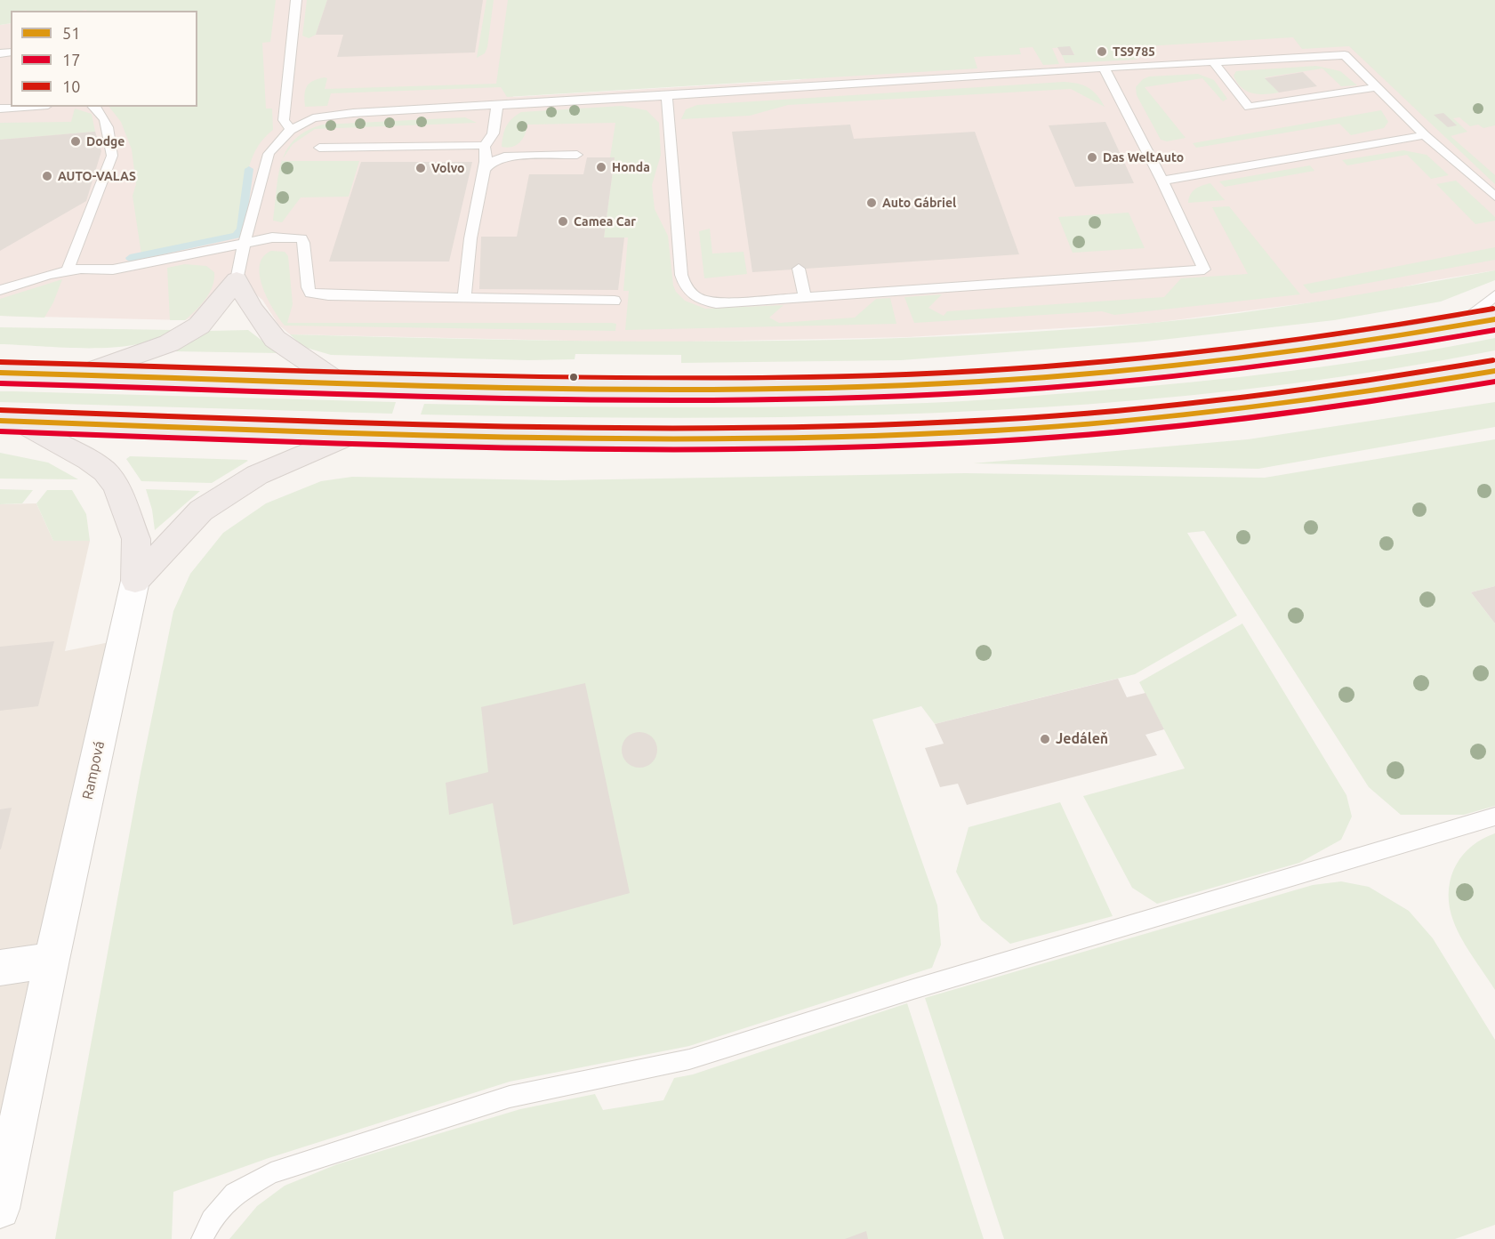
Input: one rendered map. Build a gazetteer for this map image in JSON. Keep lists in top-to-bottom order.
{
  "streets": {
    "street": ["Rampová"]
  },
  "places": [
    "TS9785",
    "Dodge",
    "Das WeltAuto",
    "Honda",
    "Volvo",
    "AUTO-VALAS",
    "Auto Gábriel",
    "Camea Car",
    "Jedáleň"
  ],
  "lines": ["transit line 10", "transit line 51", "transit line 17"],
  "legend": ["51", "17", "10"]
}
